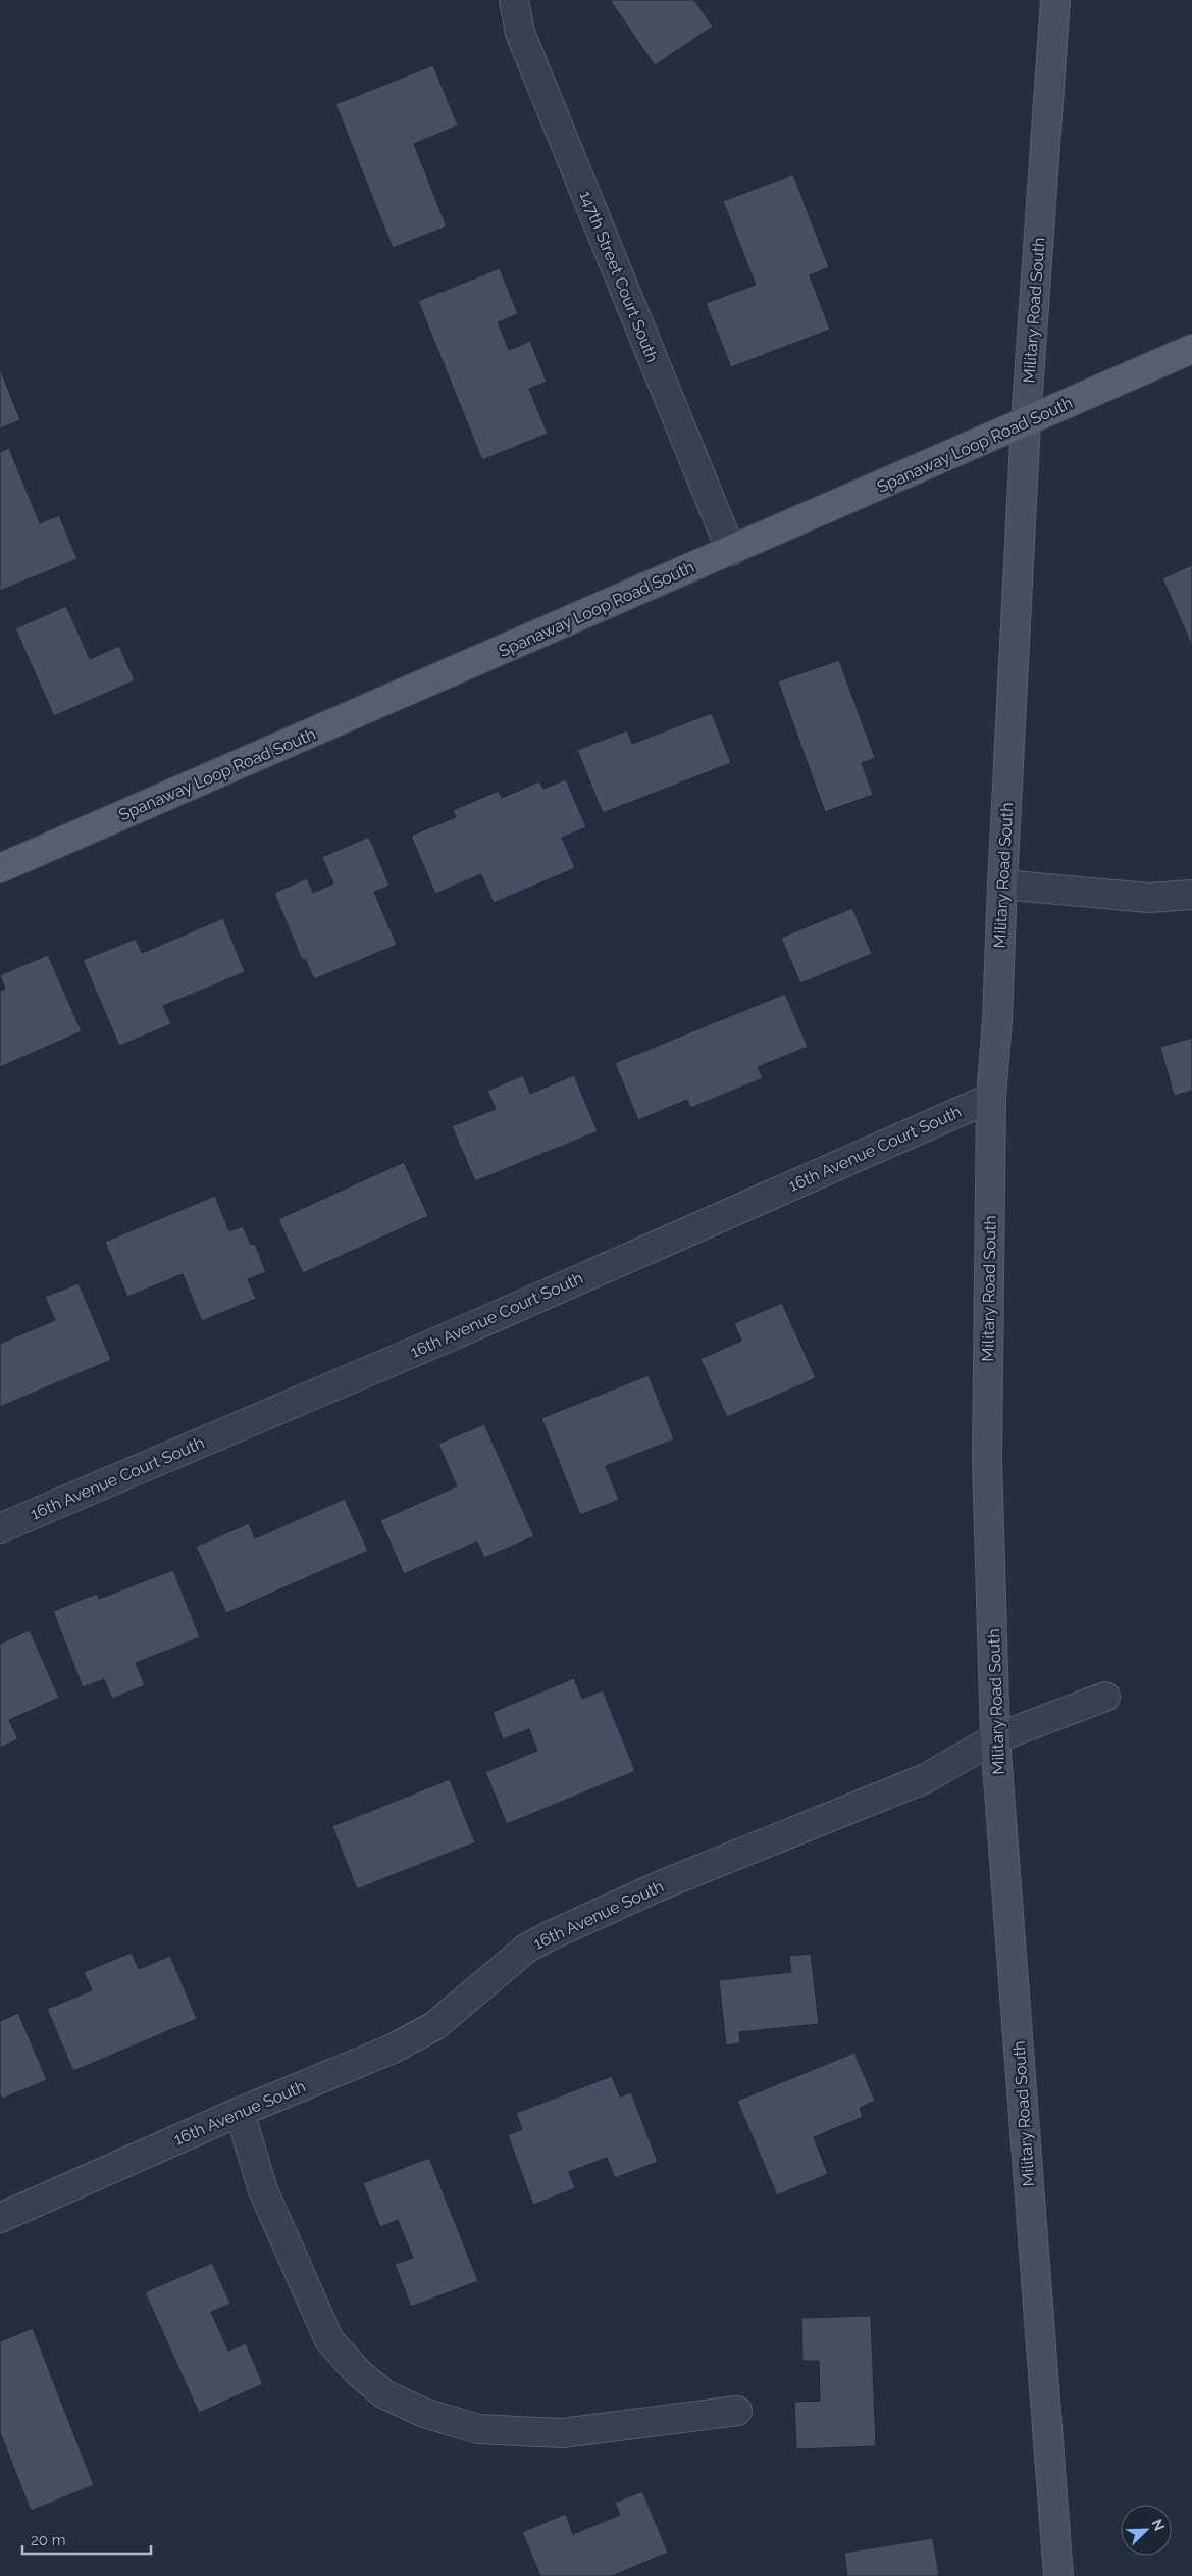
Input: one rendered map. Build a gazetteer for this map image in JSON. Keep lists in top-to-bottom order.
{
  "streets": {
    "main road": ["Military Road South", "Spanaway Loop Road South"],
    "street": ["147th Street Court South", "16th Avenue Court South", "16th Avenue South"]
  },
  "crossings": [
    ["147th Street Court South", "Spanaway Loop Road South"],
    ["Military Road South", "Spanaway Loop Road South"],
    ["Military Road South", "16th Avenue Court South"],
    ["Military Road South", "16th Avenue South"]
  ],
  "scale_bar": "20 m",
  "north": "top right"
}
